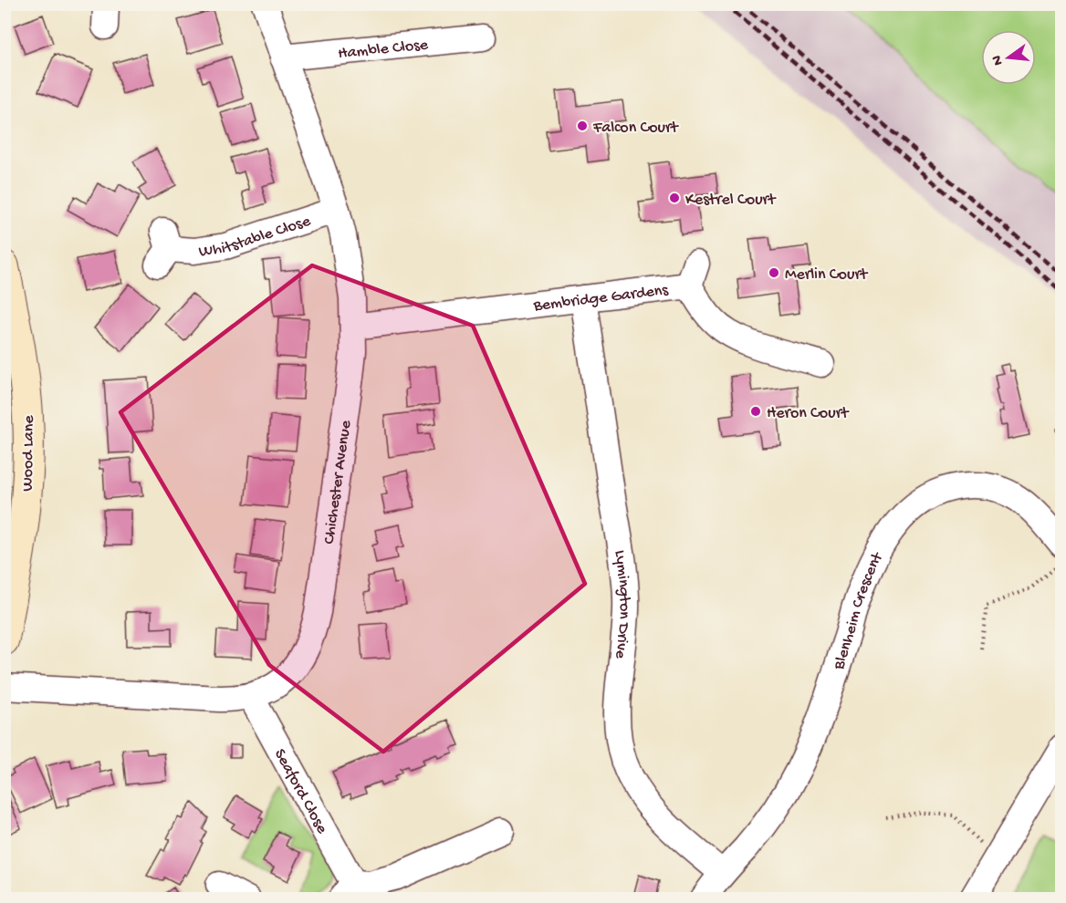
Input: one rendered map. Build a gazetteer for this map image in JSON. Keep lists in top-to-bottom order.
{
  "streets": {
    "street": [
      "Hamble Close",
      "Whitstable Close",
      "Bembridge Gardens",
      "Wood Lane",
      "Chichester Avenue",
      "Lymington Drive",
      "Blenheim Crescent",
      "Seaford Close"
    ]
  },
  "crossings": [
    ["Hamble Close", "Chichester Avenue"],
    ["Whitstable Close", "Chichester Avenue"],
    ["Bembridge Gardens", "Chichester Avenue"],
    ["Bembridge Gardens", "Lymington Drive"],
    ["Chichester Avenue", "Seaford Close"],
    ["Lymington Drive", "Blenheim Crescent"]
  ],
  "places": [
    "Falcon Court",
    "Kestrel Court",
    "Merlin Court",
    "Heron Court"
  ],
  "north": "left"
}
